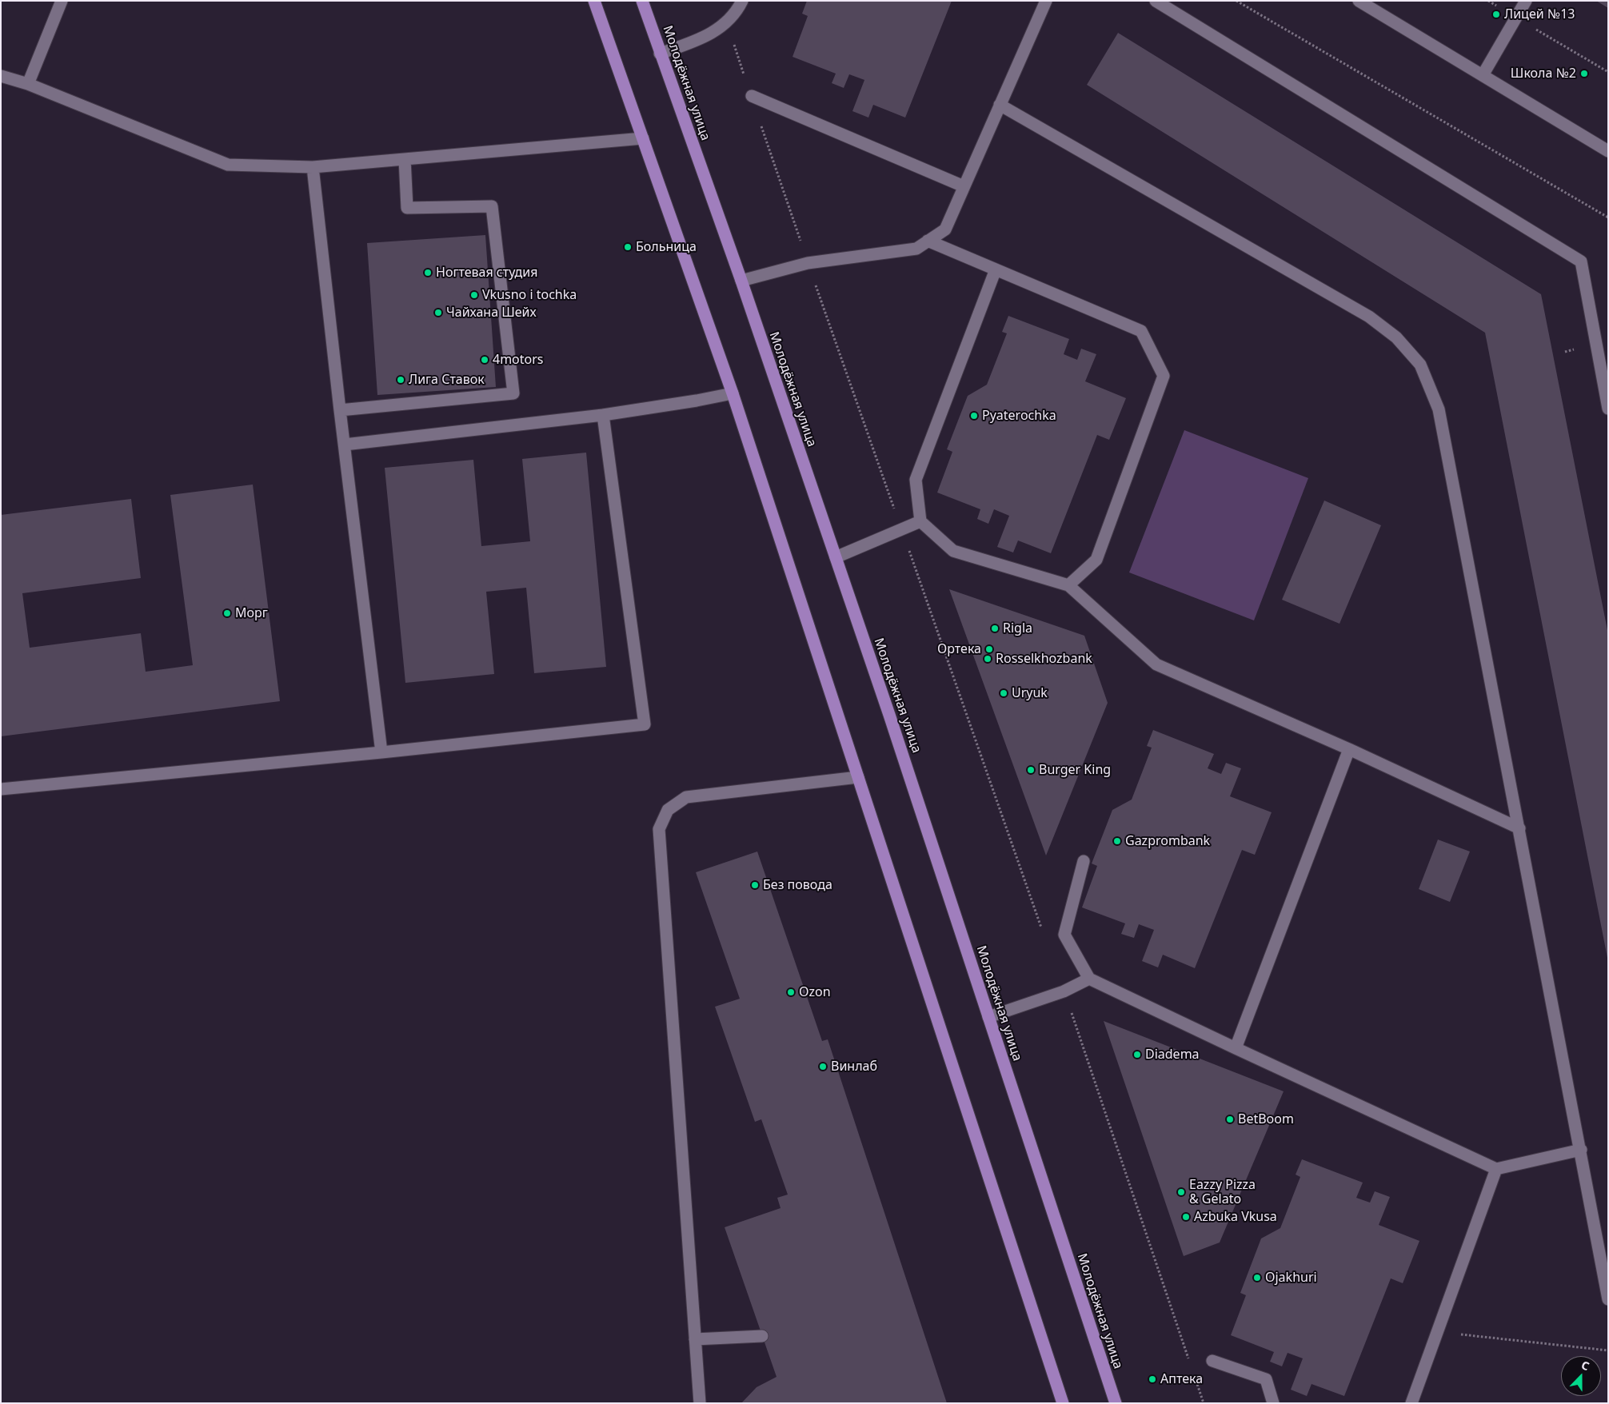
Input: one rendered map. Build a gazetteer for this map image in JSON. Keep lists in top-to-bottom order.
{
  "streets": {
    "main road": ["Молодёжная улица"]
  },
  "places": [
    "Лицей №13",
    "Школа №2",
    "Больница",
    "Ногтевая студия",
    "Vkusno i tochka",
    "Чайхана Шейх",
    "4motors",
    "Лига Ставок",
    "Pyaterochka",
    "Морг",
    "Rigla",
    "Ортека",
    "Rosselkhozbank",
    "Uryuk",
    "Burger King",
    "Gazprombank",
    "Без повода",
    "Ozon",
    "Diadema",
    "Винлаб",
    "BetBoom",
    "Eazzy Pizza & Gelato",
    "Azbuka Vkusa",
    "Ojakhuri",
    "Аптека"
  ],
  "north": "top"
}
